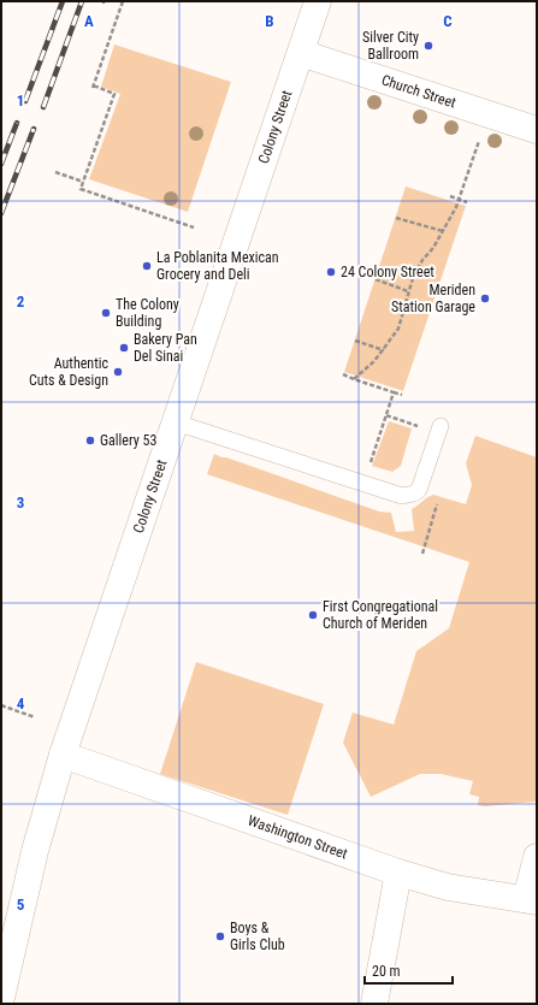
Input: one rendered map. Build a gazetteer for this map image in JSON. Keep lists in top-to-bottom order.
{
  "streets": {
    "main road": ["Church Street", "Colony Street", "Washington Street"]
  },
  "crossings": [
    ["Church Street", "Colony Street"],
    ["Colony Street", "Washington Street"]
  ],
  "places": [
    "Silver City Ballroom",
    "La Poblanita Mexican Grocery and Deli",
    "24 Colony Street",
    "Meriden Station Garage",
    "The Colony Building",
    "Bakery Pan Del Sinai",
    "Authentic Cuts & Design",
    "Gallery 53",
    "First Congregational Church of Meriden",
    "Boys & Girls Club"
  ],
  "scale_bar": "20 m",
  "grid": {
    "columns": ["A", "B", "C"],
    "rows": [
      "1",
      "2",
      "3",
      "4",
      "5"
    ]
  }
}
